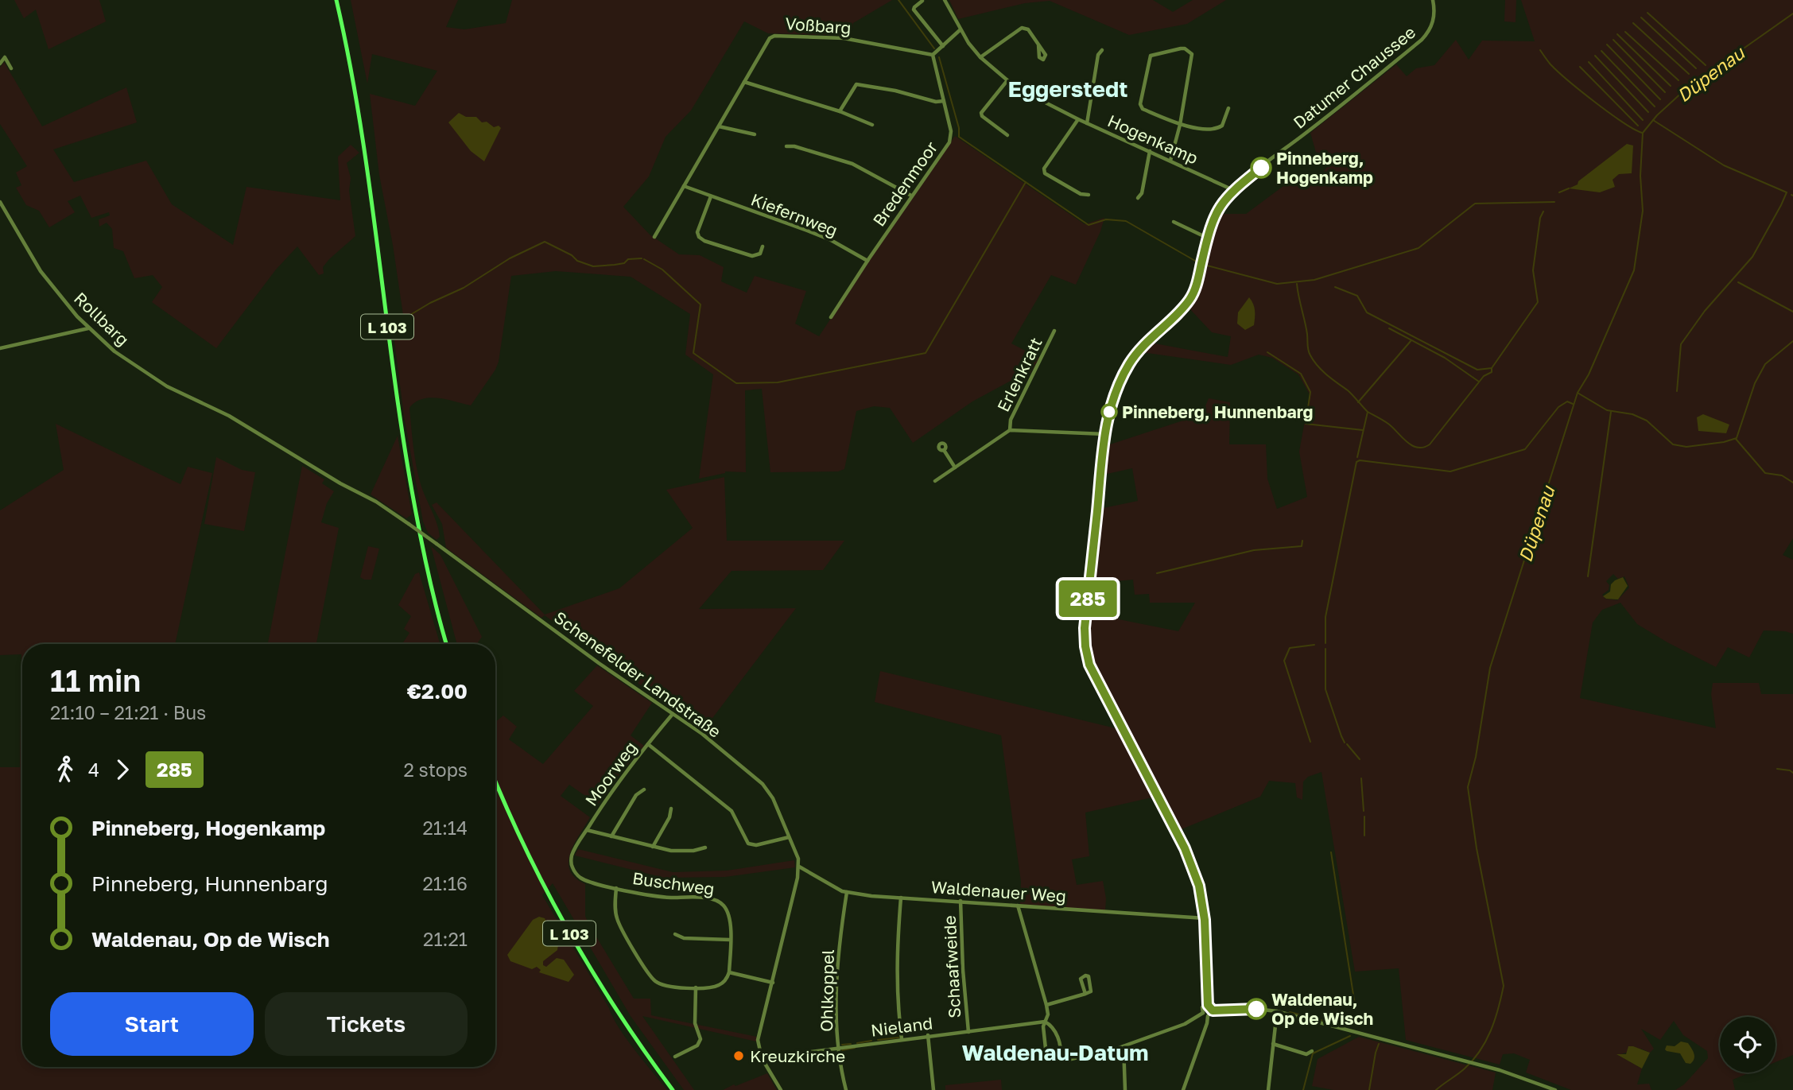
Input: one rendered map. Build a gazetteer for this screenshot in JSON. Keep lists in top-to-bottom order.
{
  "streets": {
    "main road": ["L 103"],
    "street": [
      "Voßbarg",
      "Datumer Chaussee",
      "Hogenkamp",
      "Bredenmoor",
      "Kiefernweg",
      "Rollbarg",
      "Erlenkratt",
      "Schenefelder Landstraße",
      "Moorweg",
      "Buschweg",
      "Waldenauer Weg",
      "Schaafweide",
      "Ohlkoppel",
      "Nieland"
    ]
  },
  "crossings": [
    ["Voßbarg", "Bredenmoor"],
    ["Voßbarg", "Kiefernweg"],
    ["Datumer Chaussee", "Hogenkamp"],
    ["Datumer Chaussee", "Waldenauer Weg"],
    ["Bredenmoor", "Kiefernweg"],
    ["Rollbarg", "Schenefelder Landstraße"],
    ["Schenefelder Landstraße", "Moorweg"],
    ["Schenefelder Landstraße", "Waldenauer Weg"],
    ["Moorweg", "Buschweg"],
    ["Waldenauer Weg", "Schaafweide"],
    ["Waldenauer Weg", "Ohlkoppel"],
    ["Schaafweide", "Nieland"],
    ["Ohlkoppel", "Nieland"]
  ],
  "districts": ["Eggerstedt", "Waldenau-Datum"],
  "water": ["Düpenau"],
  "places": [
    "Pinneberg, Hogenkamp",
    "Pinneberg, Hunnenbarg",
    "Waldenau, Op de Wisch",
    "Kreuzkirche"
  ],
  "lines": ["bus line 285"],
  "page": {
    "on_map": "285",
    "heading": ["11 min", "21:10 – 21:21 · Bus", "€2.00"],
    "legs": ["4", "285", "2 stops"],
    "list": [
      {
        "name": "Pinneberg, Hogenkamp",
        "value": "21:14"
      },
      {
        "name": "Pinneberg, Hunnenbarg",
        "value": "21:16"
      },
      {
        "name": "Waldenau, Op de Wisch",
        "value": "21:21"
      }
    ],
    "buttons": ["Start", "Tickets"]
  }
}
